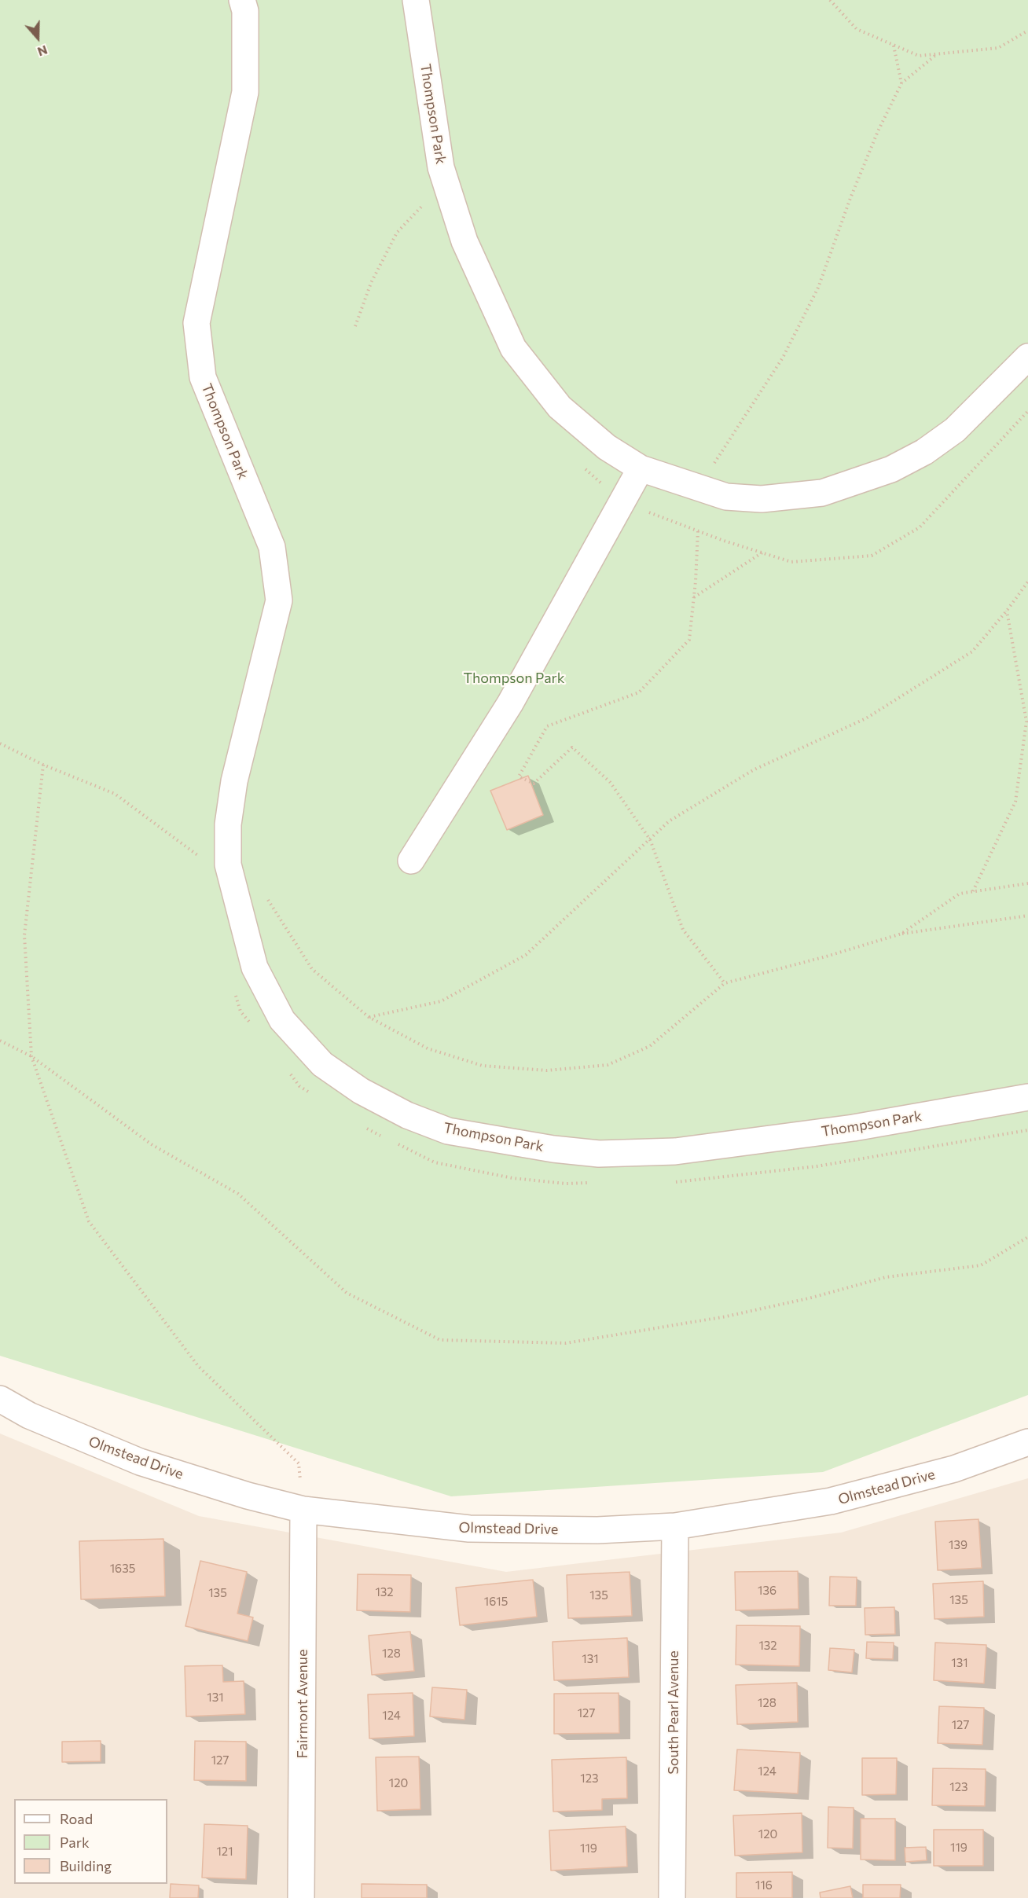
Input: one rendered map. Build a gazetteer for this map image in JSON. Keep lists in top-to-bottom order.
{
  "streets": {
    "street": [
      "Thompson Park",
      "Olmstead Drive",
      "Fairmont Avenue",
      "South Pearl Avenue"
    ]
  },
  "crossings": [
    ["Olmstead Drive", "Fairmont Avenue"],
    ["Olmstead Drive", "South Pearl Avenue"]
  ],
  "parks": ["Thompson Park"],
  "house_numbers": [
    "139",
    "1635",
    "136",
    "132",
    "135",
    "135",
    "135",
    "1615",
    "132",
    "128",
    "131",
    "131",
    "131",
    "128",
    "127",
    "124",
    "127",
    "127",
    "124",
    "123",
    "120",
    "123",
    "120",
    "119",
    "119",
    "121",
    "116"
  ],
  "legend": ["Road", "Park", "Building"],
  "north": "bottom"
}
